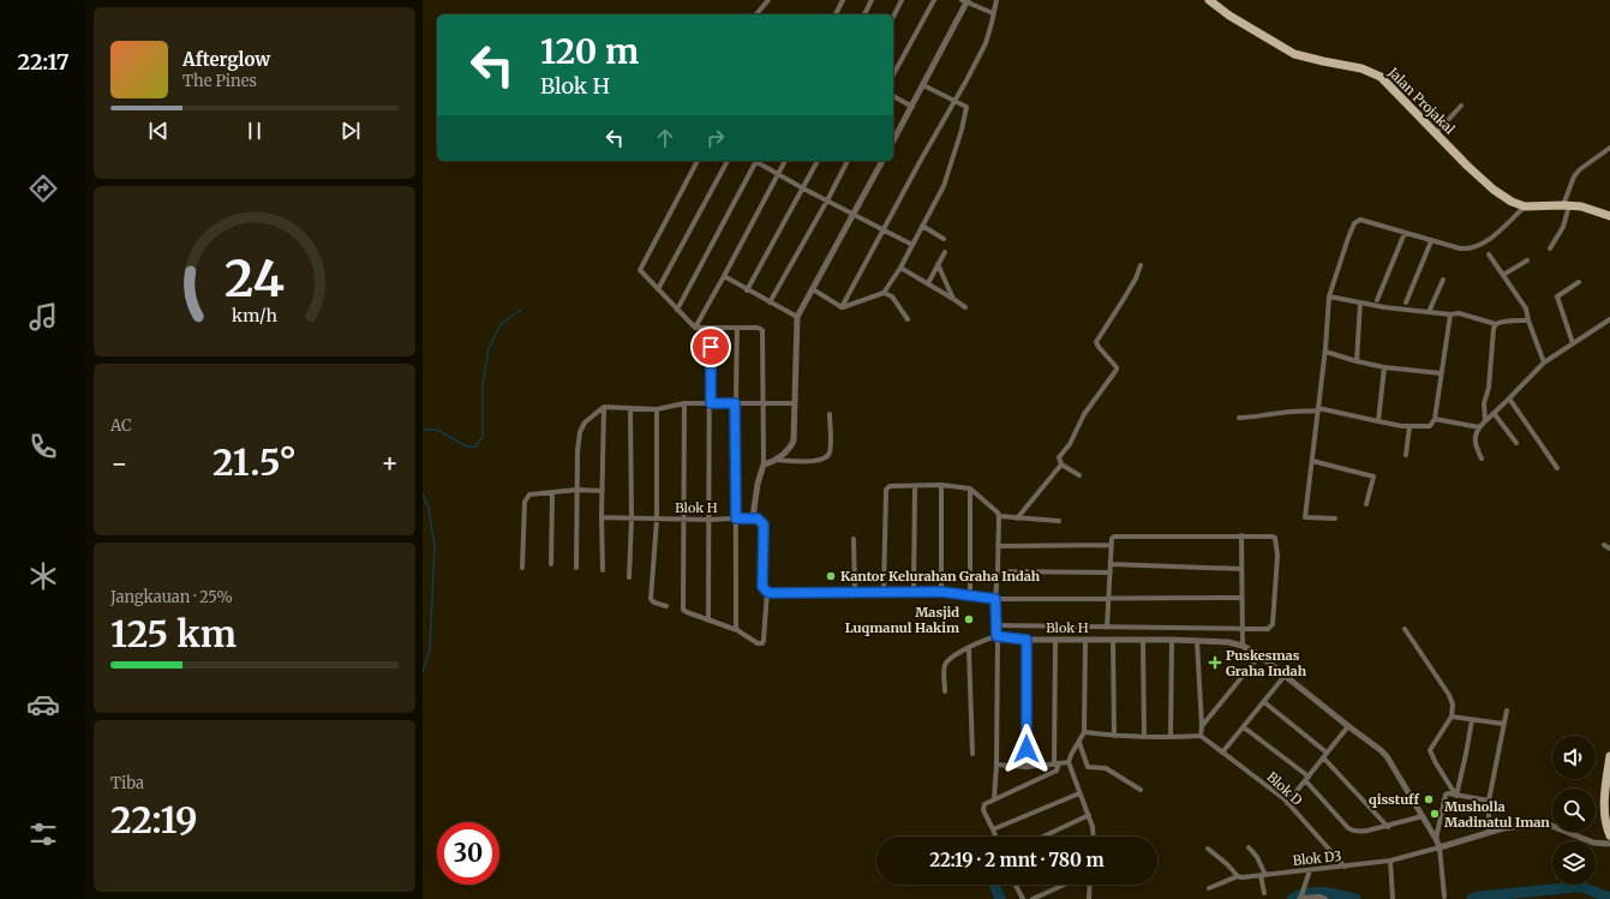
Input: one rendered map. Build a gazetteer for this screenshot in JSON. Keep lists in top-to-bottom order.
{
  "streets": {
    "main road": ["Jalan Projakal"],
    "street": ["Blok H", "Blok D", "Blok D3"]
  },
  "crossings": [
    ["Blok H", "Blok D3"],
    ["Blok D", "Blok D3"]
  ],
  "places": {
    "other": [
      "Kantor Kelurahan Graha Indah",
      "Masjid Luqmanul Hakim",
      "qisstuff",
      "Musholla Madinatul Iman"
    ],
    "health": ["Puskesmas Graha Indah"]
  },
  "page": {
    "tabs": "22:17",
    "turn": ["120 m", "Blok H"],
    "song": ["Afterglow", "The Pines"],
    "tile": [
      "AC",
      ["Jangkauan · 25%", "125 km"],
      ["Tiba", "22:19"]
    ],
    "heat": ["−", "21.5°", "+"],
    "limit": "30",
    "trip": "22:19 · 2 mnt · 780 m",
    "gauge": ["24", "km/h"]
  }
}
